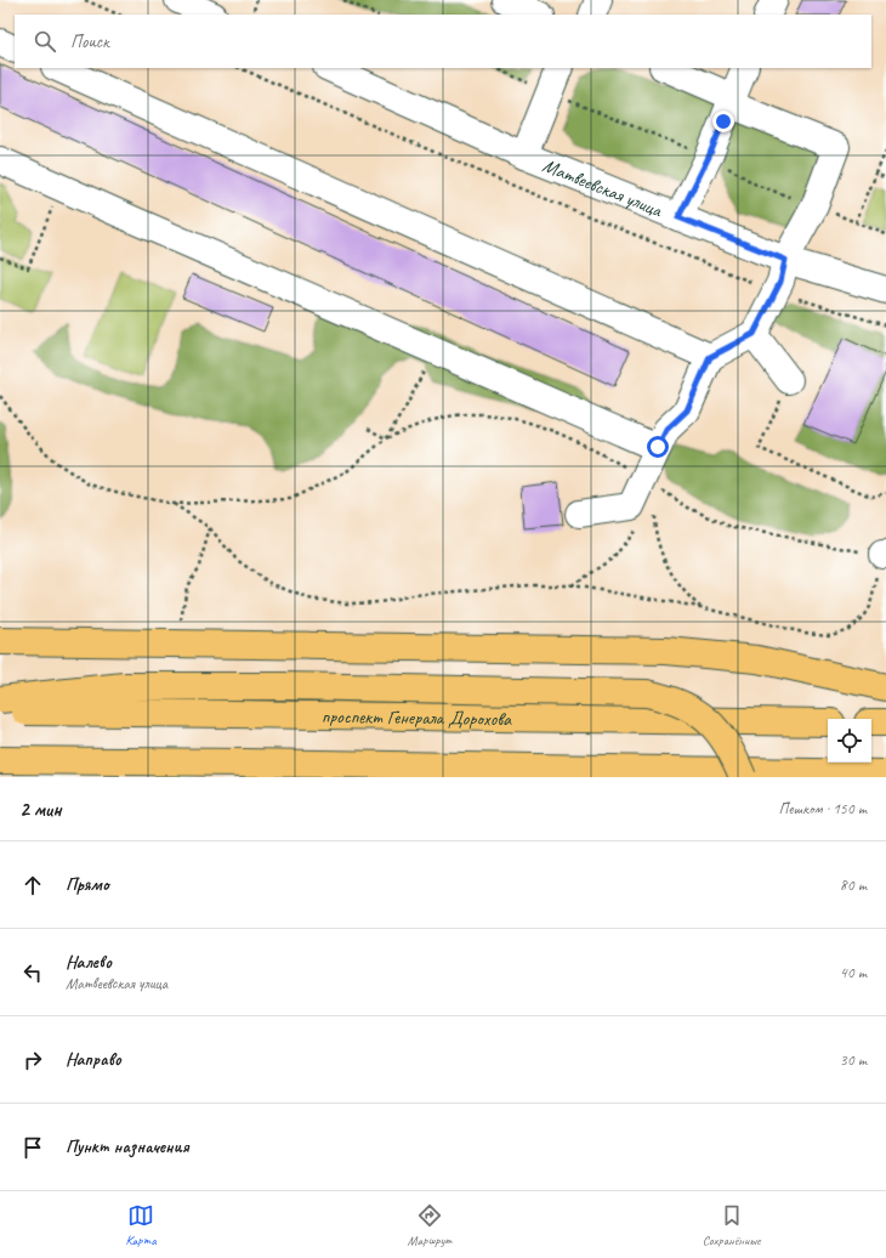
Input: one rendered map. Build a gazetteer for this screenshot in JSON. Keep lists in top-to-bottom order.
{
  "streets": {
    "main road": ["проспект Генерала Дорохова"],
    "street": ["Матвеевская улица"]
  },
  "page": {
    "search": "Поиск",
    "heading": ["2 мин", "Пешком · 150 m"],
    "list": [
      ["Прямо", "80 m"],
      ["Налево", "Матвеевская улица", "40 m"],
      ["Направо", "30 m"],
      "Пункт назначения"
    ],
    "nav": ["Карта", "Маршрут", "Сохранённые"]
  }
}
